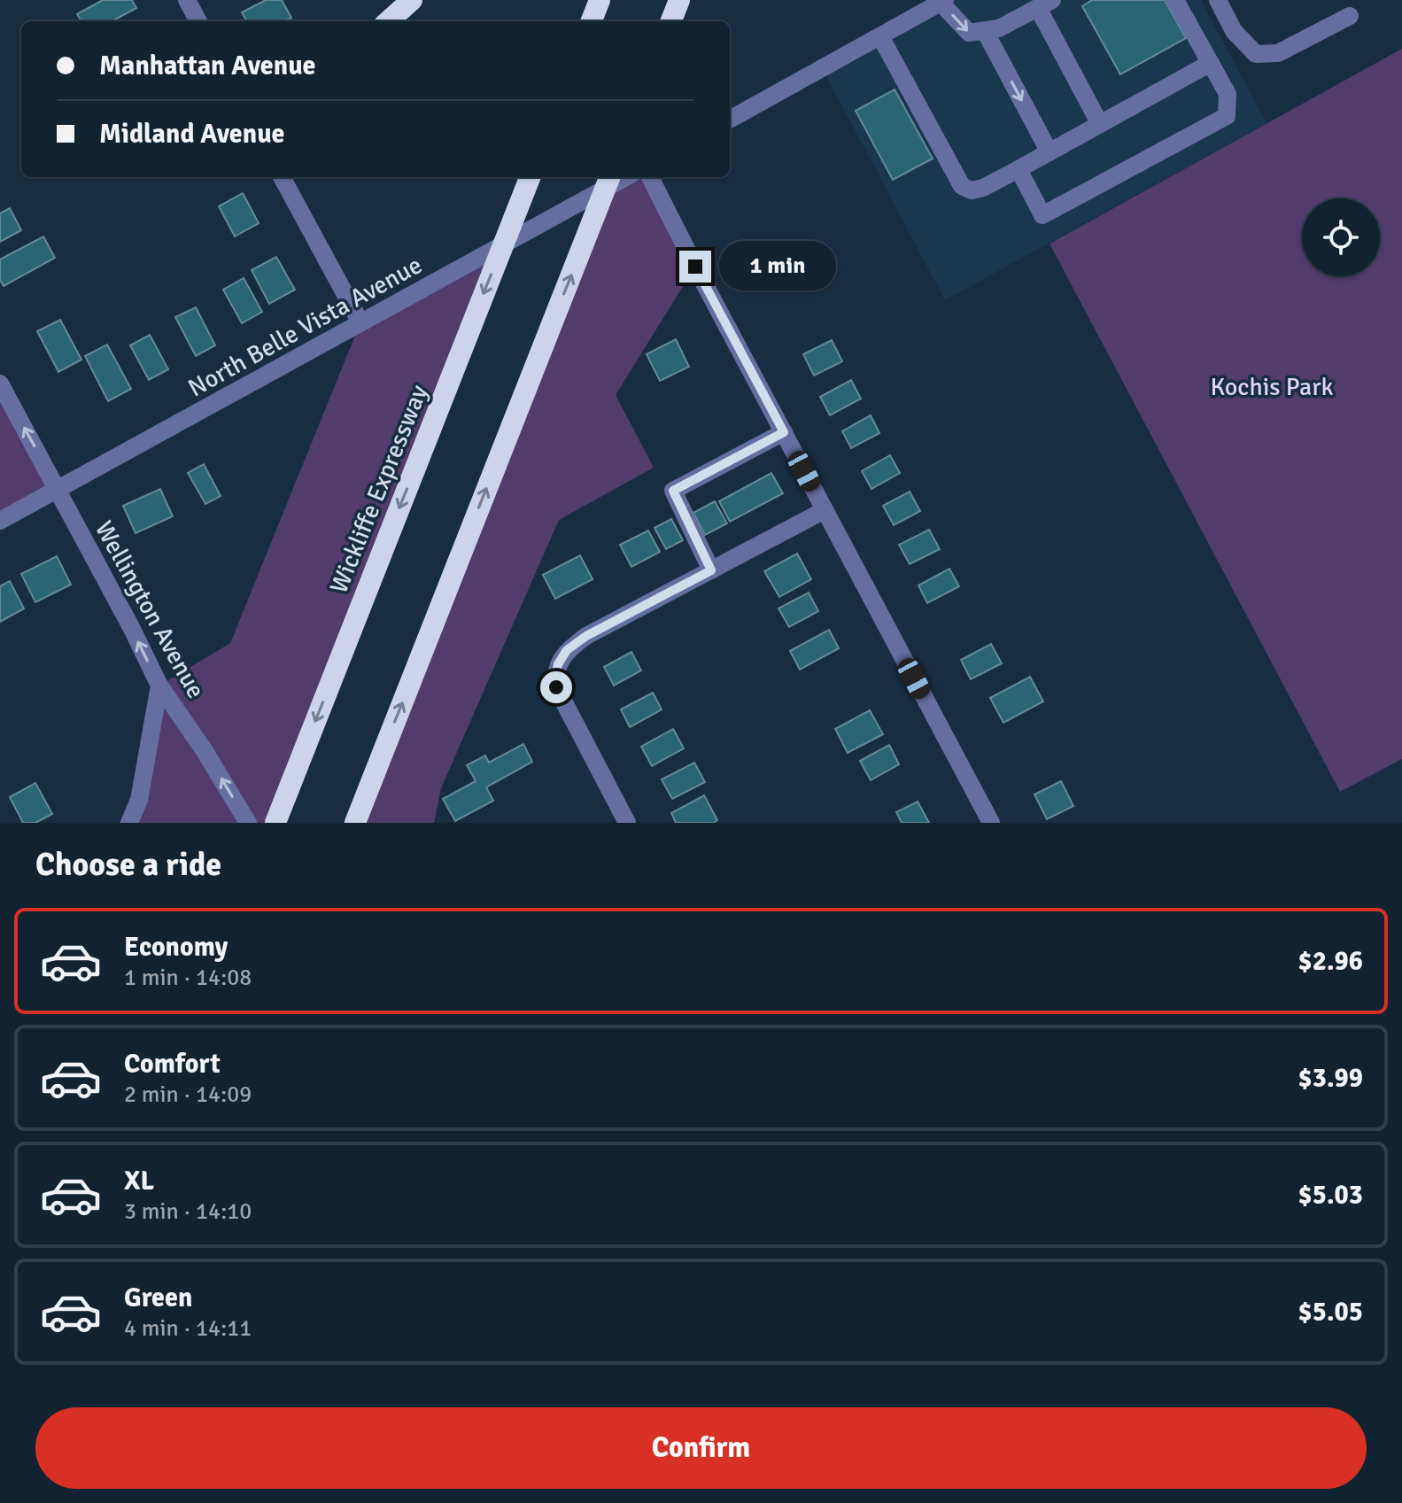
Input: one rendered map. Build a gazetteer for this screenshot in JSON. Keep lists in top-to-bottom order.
{
  "streets": {
    "highway": ["Wickliffe Expressway"],
    "street": ["North Belle Vista Avenue", "Wellington Avenue"]
  },
  "crossings": [
    ["North Belle Vista Avenue", "Wellington Avenue"]
  ],
  "one_way": ["Wellington Avenue"],
  "parks": ["Kochis Park"],
  "page": {
    "banner": ["Manhattan Avenue", "Midland Avenue"],
    "bubble": "1 min",
    "heading": "Choose a ride",
    "list": [
      {
        "name": "Economy",
        "note": "1 min · 14:08",
        "value": "$2.96"
      },
      {
        "name": "Comfort",
        "note": "2 min · 14:09",
        "value": "$3.99"
      },
      {
        "name": "XL",
        "note": "3 min · 14:10",
        "value": "$5.03"
      },
      {
        "name": "Green",
        "note": "4 min · 14:11",
        "value": "$5.05"
      }
    ],
    "buttons": "Confirm"
  }
}
